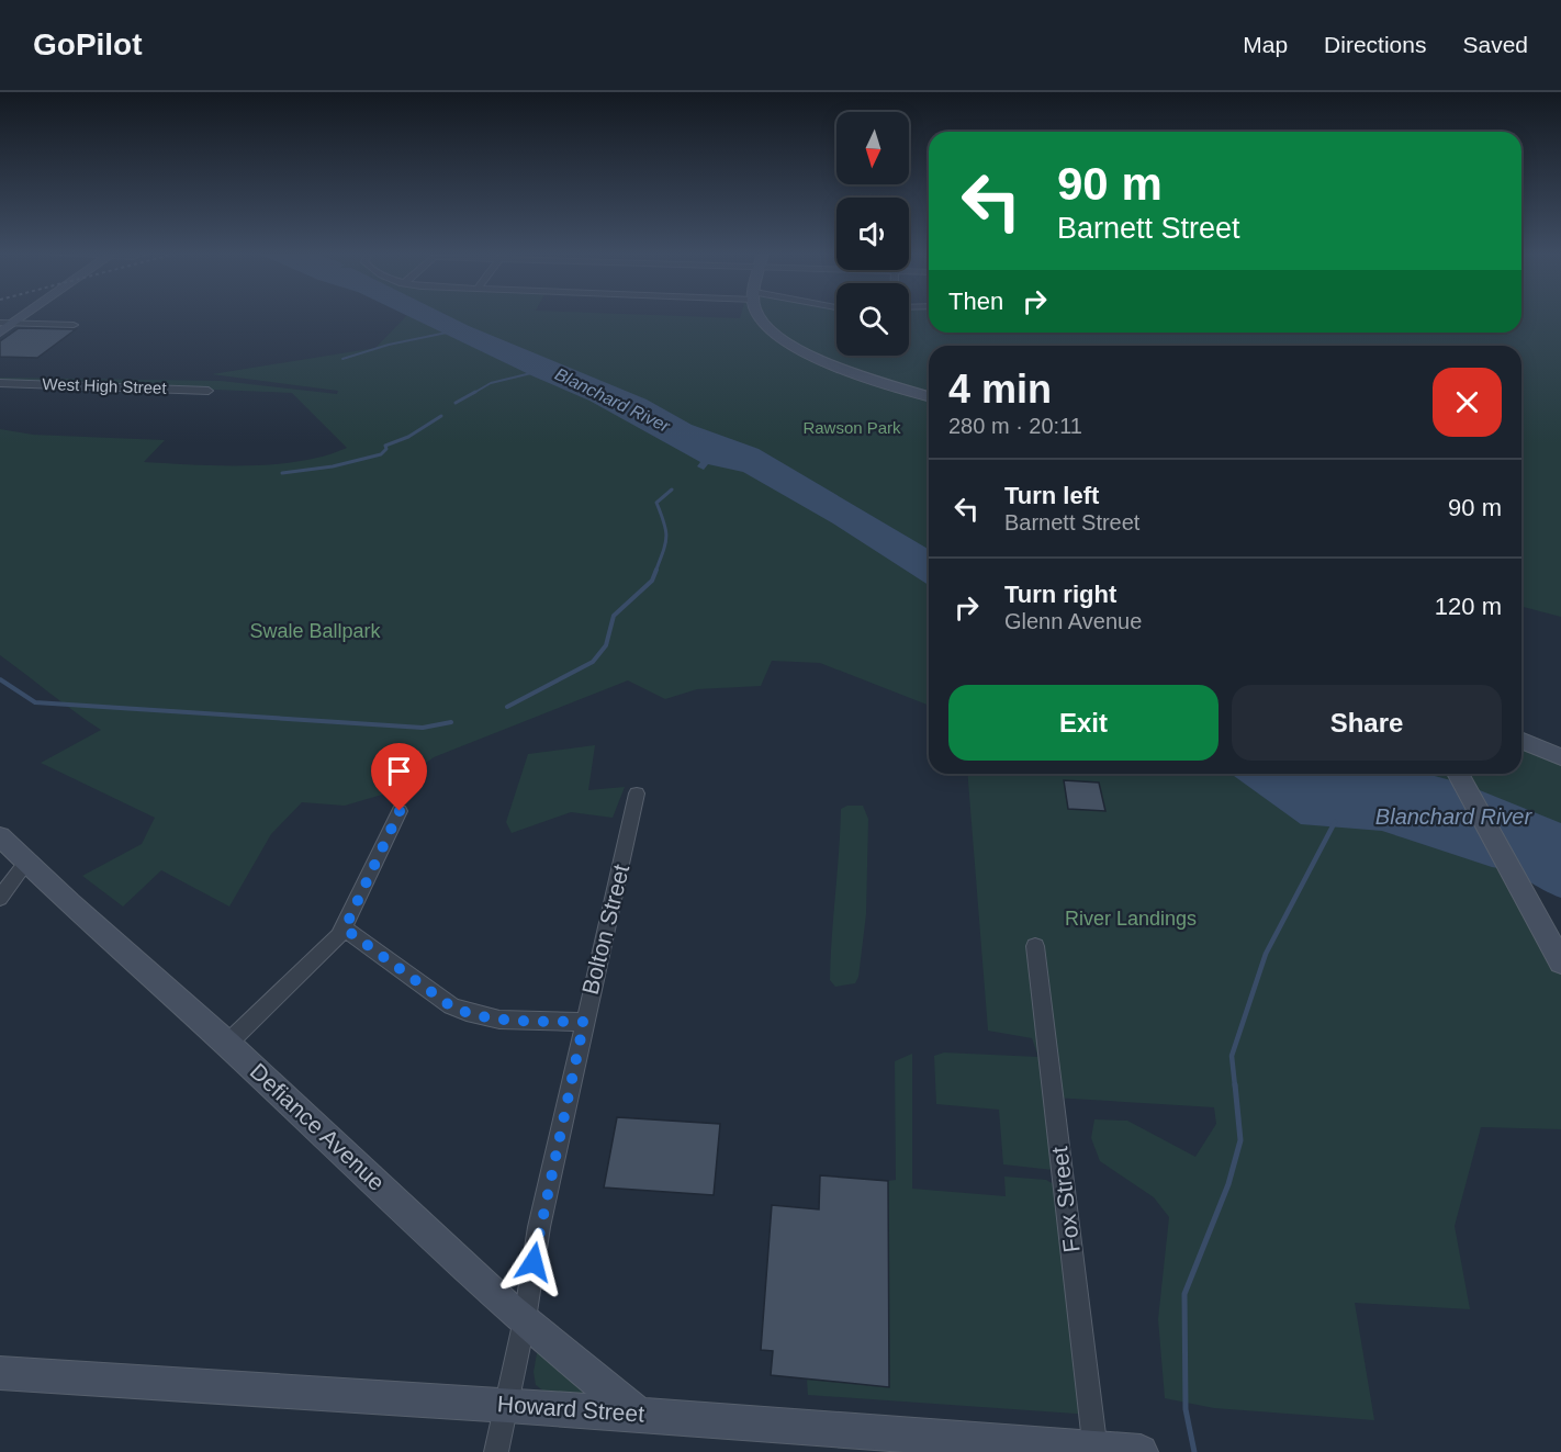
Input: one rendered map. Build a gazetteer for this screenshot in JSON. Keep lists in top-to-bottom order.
{
  "streets": {
    "street": [
      "West High Street",
      "Bolton Street",
      "Defiance Avenue",
      "Fox Street",
      "Howard Street"
    ]
  },
  "crossings": [
    ["Bolton Street", "Defiance Avenue"],
    ["Bolton Street", "Howard Street"],
    ["Defiance Avenue", "Howard Street"],
    ["Fox Street", "Howard Street"]
  ],
  "water": ["Blanchard River"],
  "parks": ["Rawson Park", "Swale Ballpark", "River Landings"],
  "north": "bottom",
  "page": {
    "header": "GoPilot",
    "nav": ["Map", "Directions", "Saved"],
    "turn": ["90 m", "Barnett Street"],
    "then": "Then",
    "heading": ["4 min", "280 m · 20:11"],
    "list": [
      {
        "name": "Turn left",
        "note": "Barnett Street",
        "value": "90 m"
      },
      {
        "name": "Turn right",
        "note": "Glenn Avenue",
        "value": "120 m"
      }
    ],
    "buttons": ["Exit", "Share"]
  }
}
